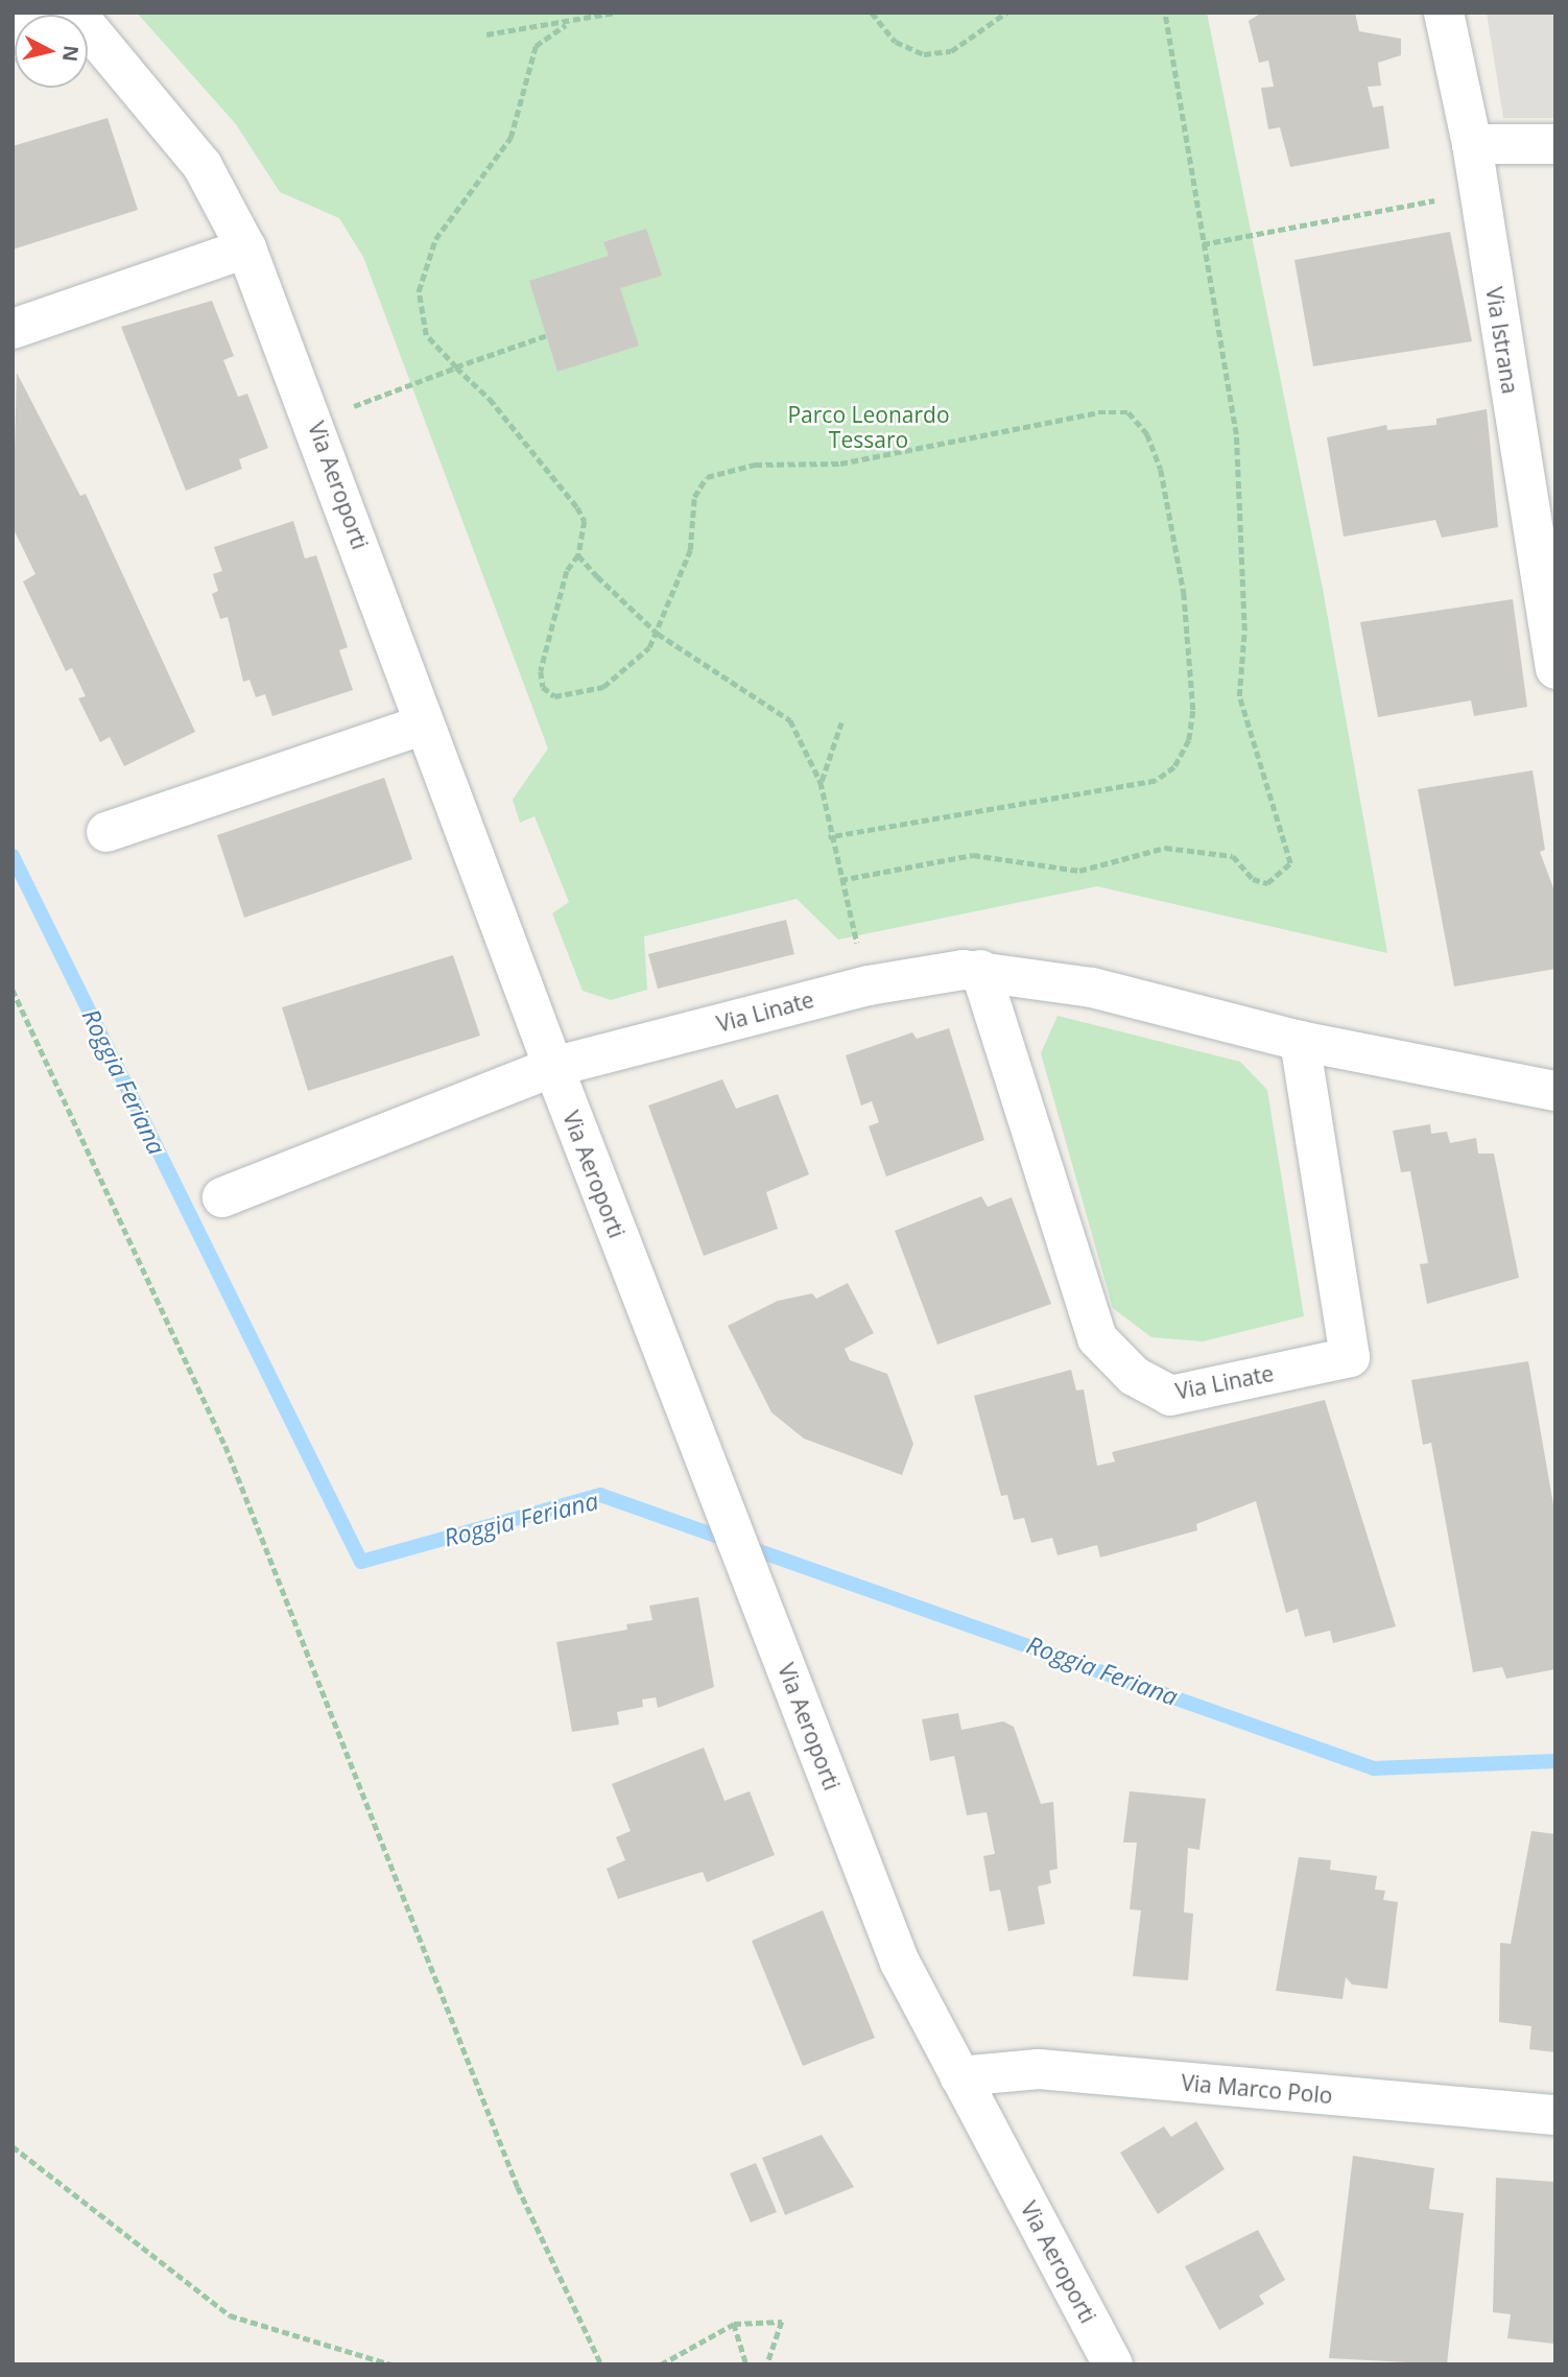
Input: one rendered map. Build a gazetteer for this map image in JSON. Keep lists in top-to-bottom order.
{
  "streets": {
    "street": [
      "Via Istrana",
      "Via Aeroporti",
      "Via Linate",
      "Via Marco Polo"
    ]
  },
  "crossings": [
    ["Via Aeroporti", "Via Linate"],
    ["Via Aeroporti", "Via Marco Polo"]
  ],
  "water": ["Roggia Feriana"],
  "parks": ["Parco Leonardo Tessaro"],
  "north": "right"
}
